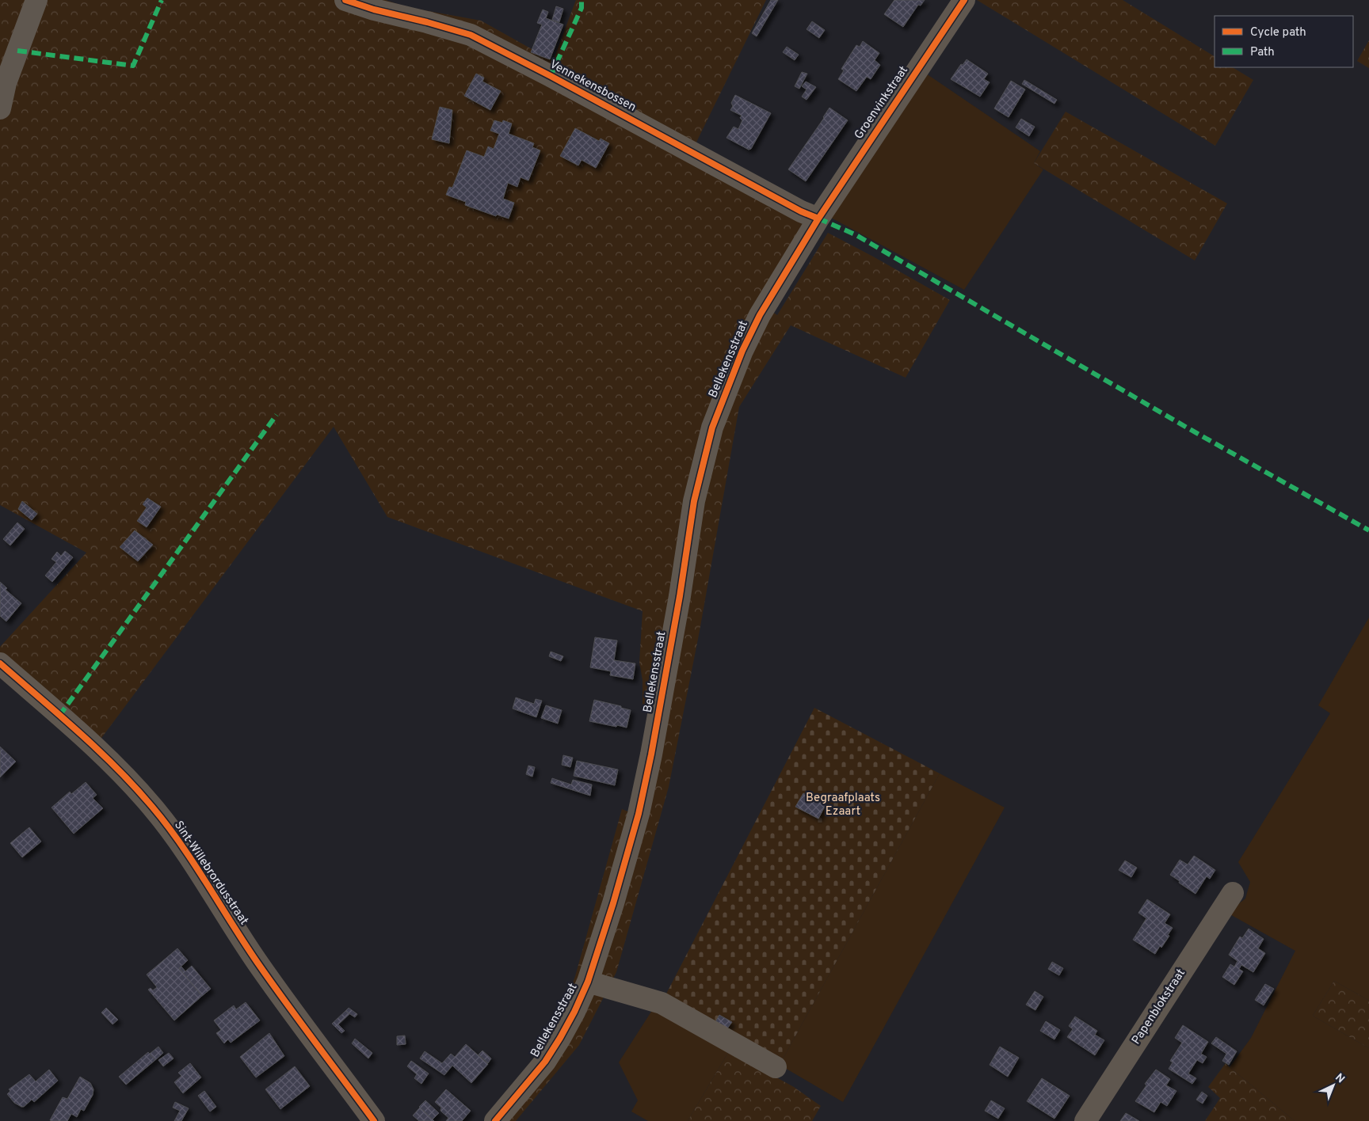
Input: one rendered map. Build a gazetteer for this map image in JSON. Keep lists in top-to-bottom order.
{
  "streets": {
    "street": [
      "Vennekensbossen",
      "Groenvinkstraat",
      "Bellekensstraat",
      "Sint-Willebrordusstraat",
      "Papenblokstraat"
    ]
  },
  "crossings": [
    ["Vennekensbossen", "Groenvinkstraat"],
    ["Vennekensbossen", "Bellekensstraat"],
    ["Groenvinkstraat", "Bellekensstraat"]
  ],
  "parks": ["Begraafplaats Ezaart"],
  "legend": ["Cycle path", "Path"],
  "north": "top right"
}
